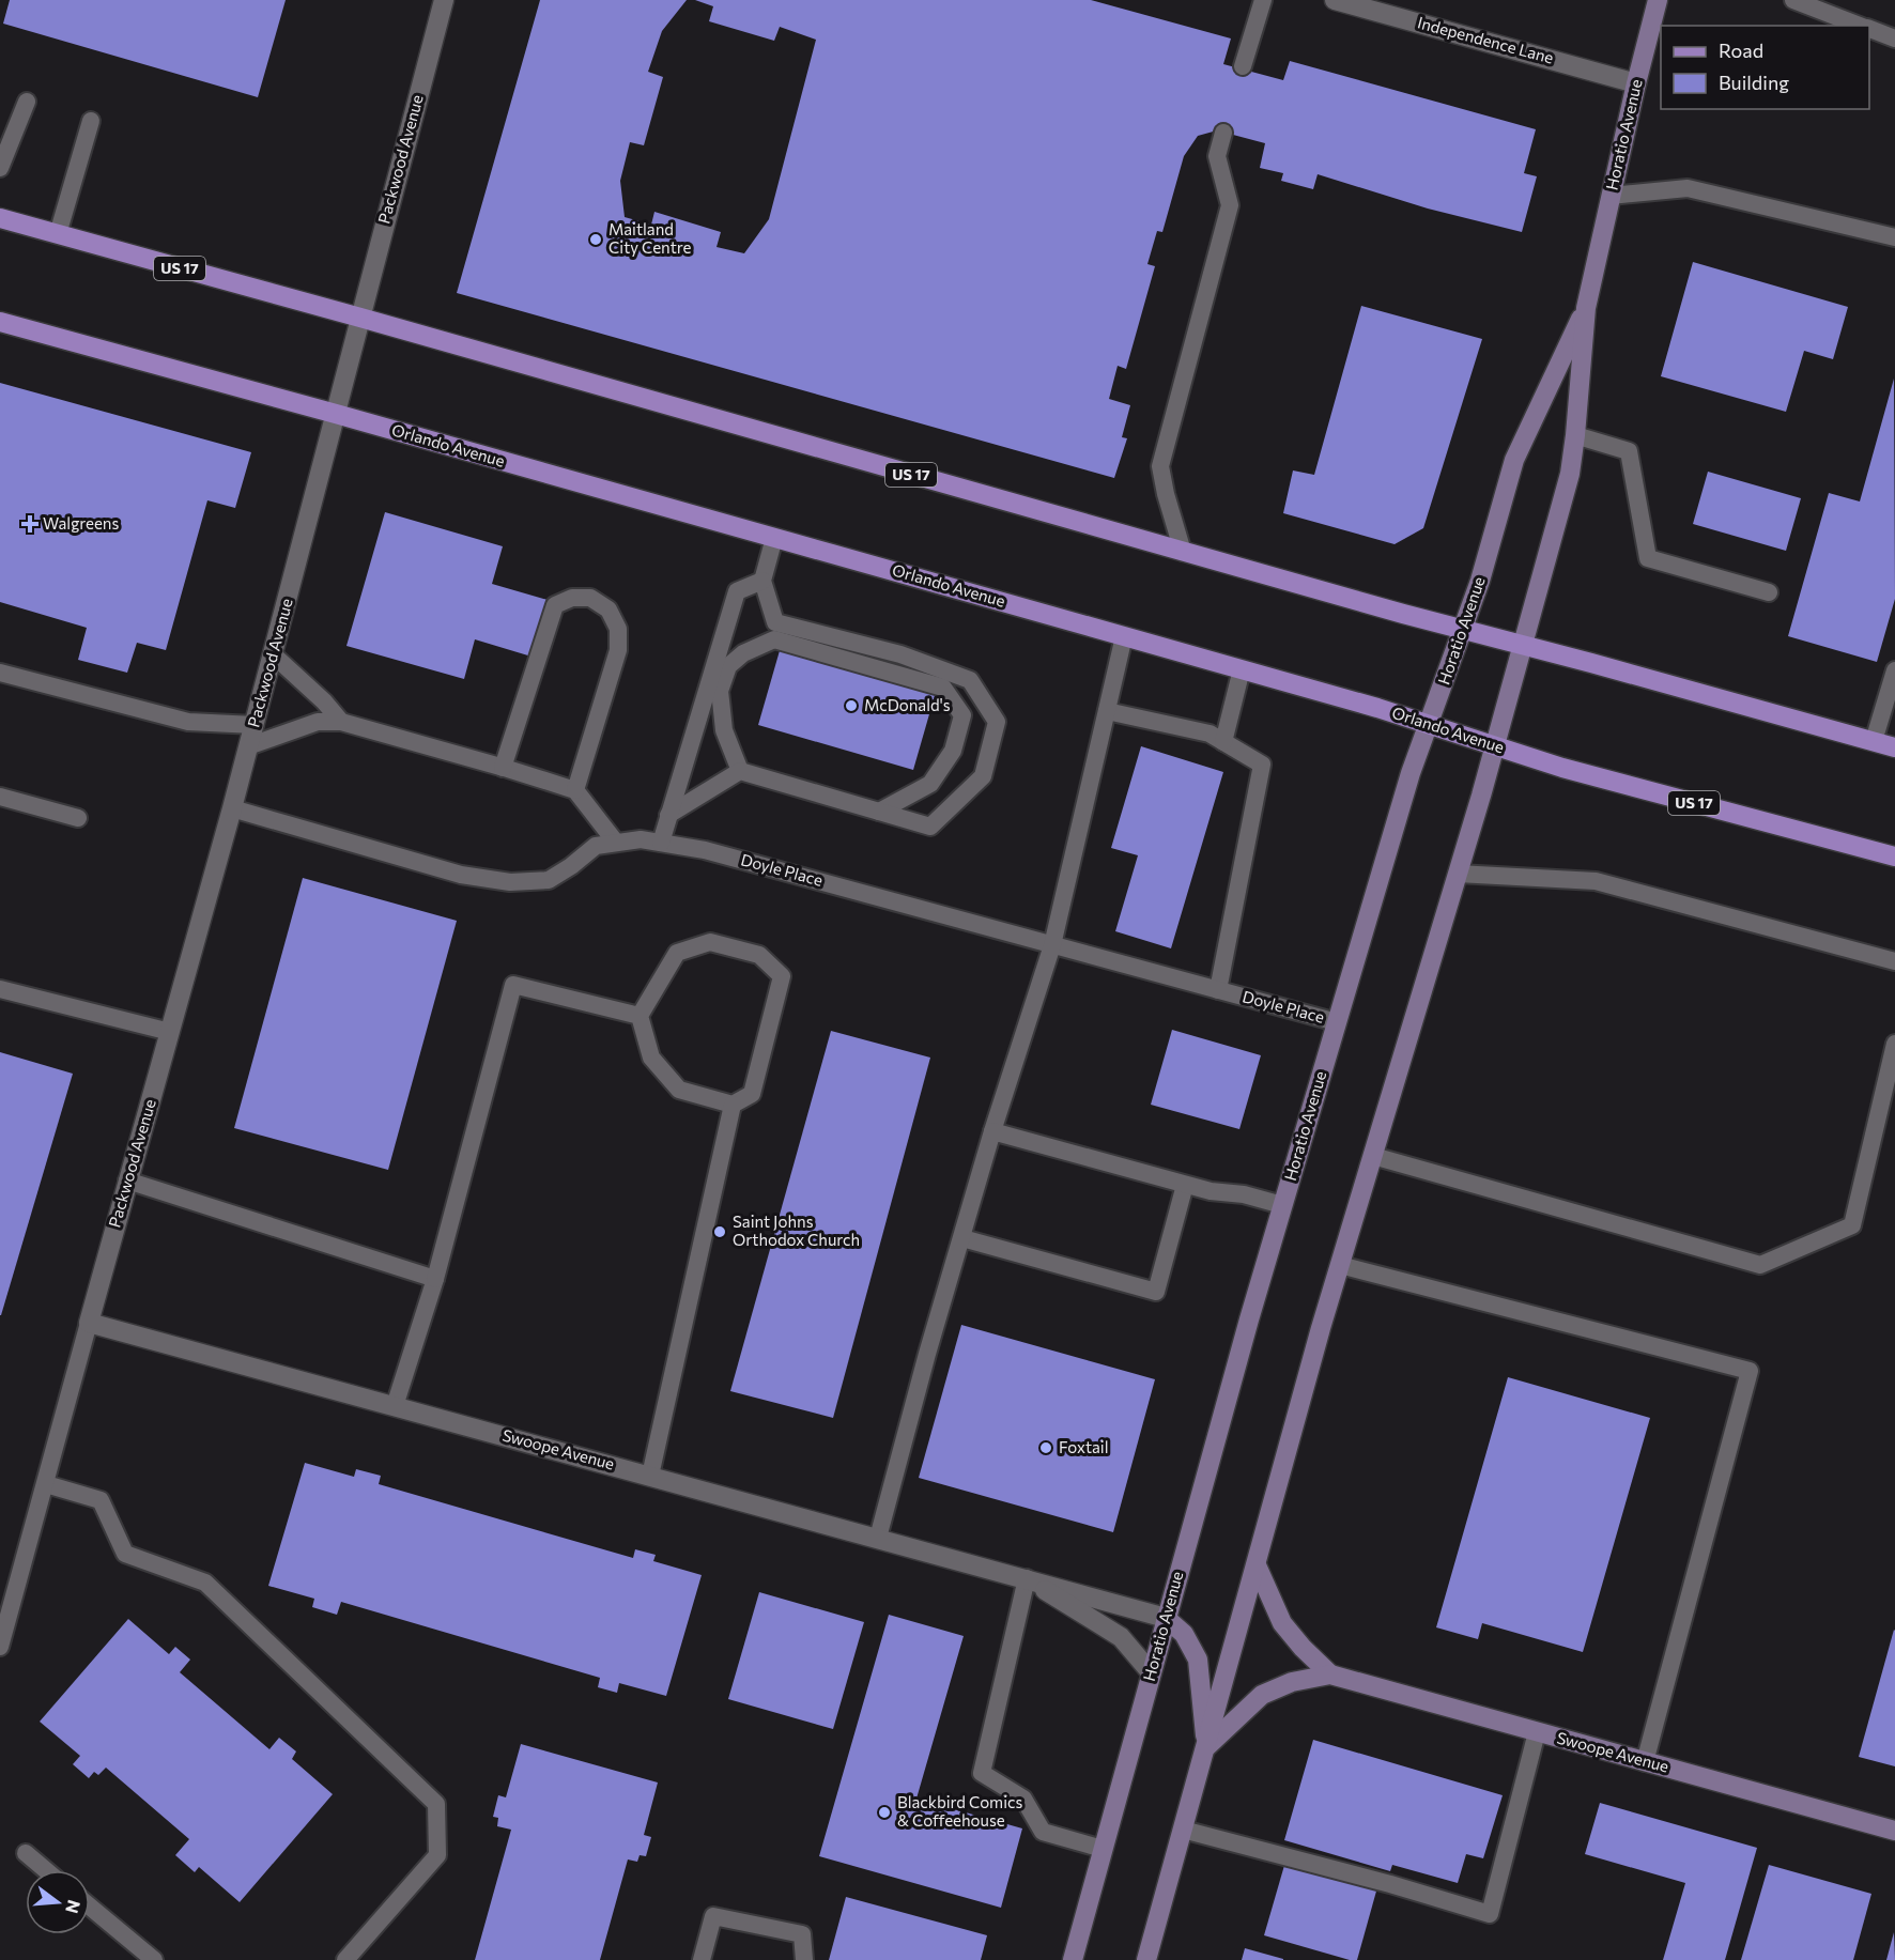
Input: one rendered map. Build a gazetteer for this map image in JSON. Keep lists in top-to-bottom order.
{
  "streets": {
    "main road": [
      "Horatio Avenue",
      "US 17",
      "Orlando Avenue",
      "Swoope Avenue"
    ],
    "street": ["Independence Lane", "Packwood Avenue"],
    "lane": ["Doyle Place"]
  },
  "crossings": [
    ["Independence Lane", "Horatio Avenue"],
    ["Horatio Avenue", "US 17"],
    ["Horatio Avenue", "Orlando Avenue"],
    ["Horatio Avenue", "Doyle Place"],
    ["Horatio Avenue", "Swoope Avenue"],
    ["Packwood Avenue", "US 17"],
    ["Packwood Avenue", "Orlando Avenue"],
    ["Packwood Avenue", "Doyle Place"],
    ["Packwood Avenue", "Swoope Avenue"]
  ],
  "places": {
    "other": [
      "Maitland City Centre",
      "McDonald's",
      "Saint Johns Orthodox Church",
      "Foxtail",
      "Blackbird Comics & Coffeehouse"
    ],
    "health": ["Walgreens"]
  },
  "legend": ["Road", "Building"],
  "north": "right"
}
